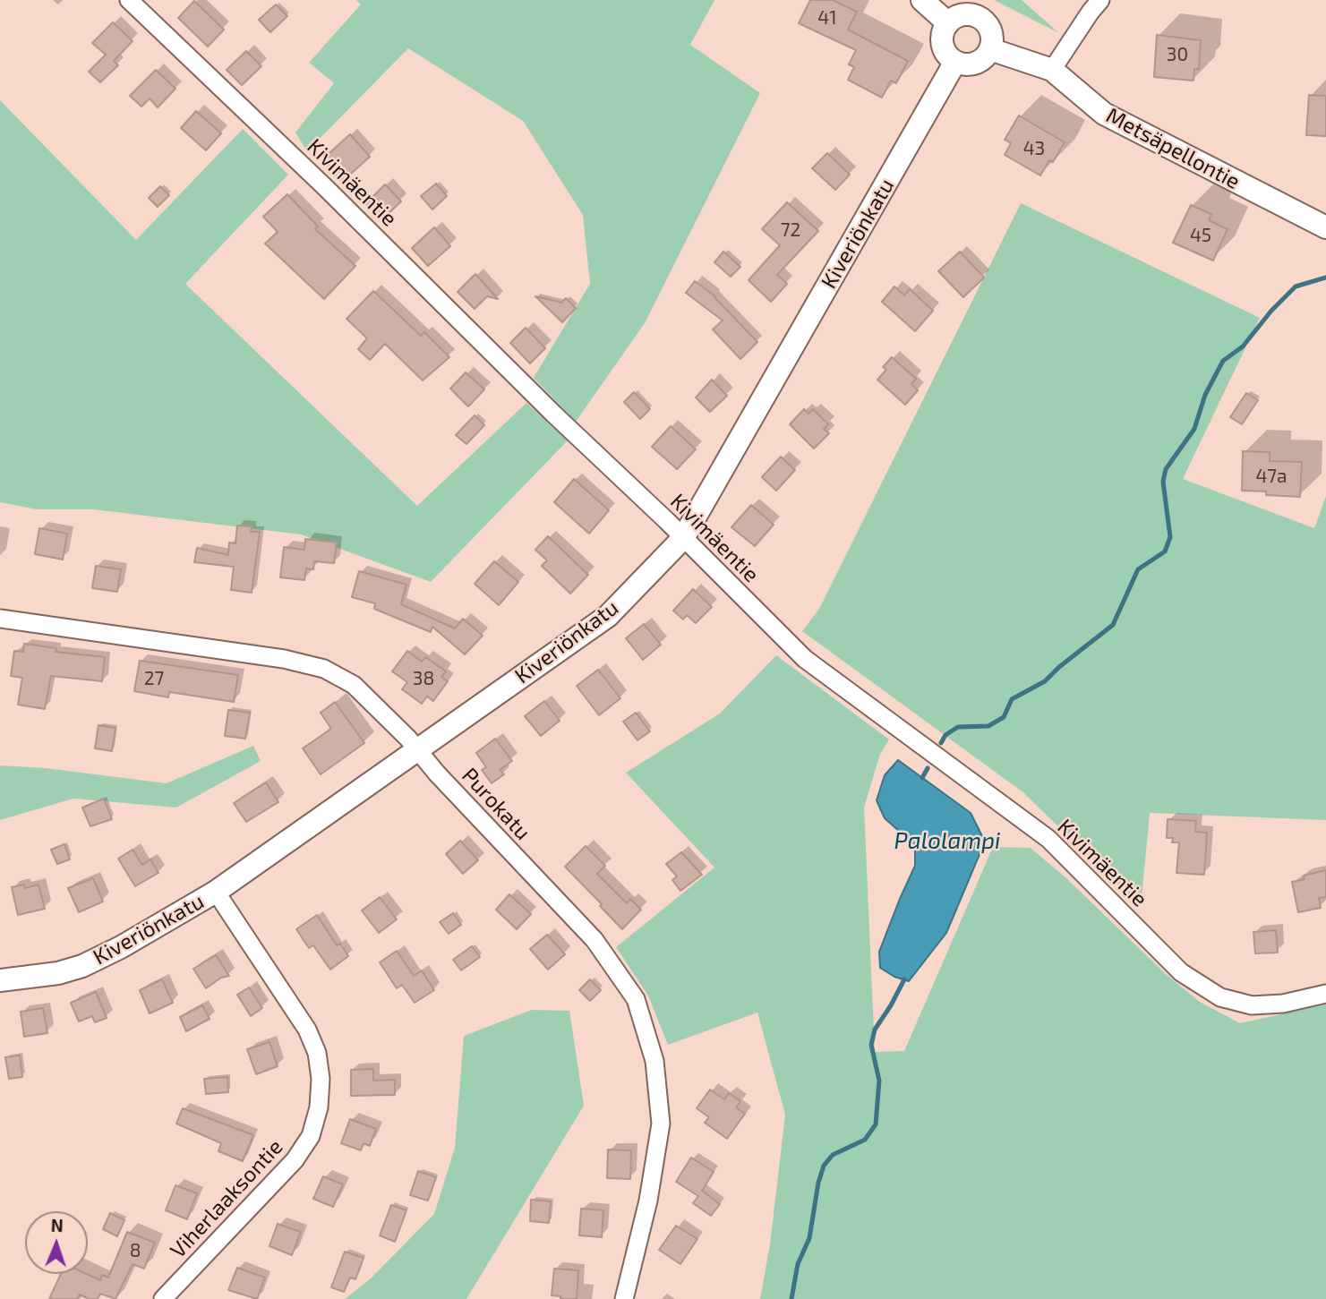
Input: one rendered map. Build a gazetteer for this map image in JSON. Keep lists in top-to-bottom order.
{
  "streets": {
    "street": [
      "Metsäpellontie",
      "Kivimäentie",
      "Kiveriönkatu",
      "Purokatu",
      "Viherlaaksontie"
    ]
  },
  "crossings": [
    ["Metsäpellontie", "Kiveriönkatu"],
    ["Kivimäentie", "Kiveriönkatu"],
    ["Kiveriönkatu", "Purokatu"],
    ["Kiveriönkatu", "Viherlaaksontie"]
  ],
  "water": ["Palolampi"],
  "house_numbers": [
    "41",
    "30",
    "43",
    "72",
    "45",
    "47a",
    "27",
    "38",
    "8"
  ],
  "north": "top"
}
